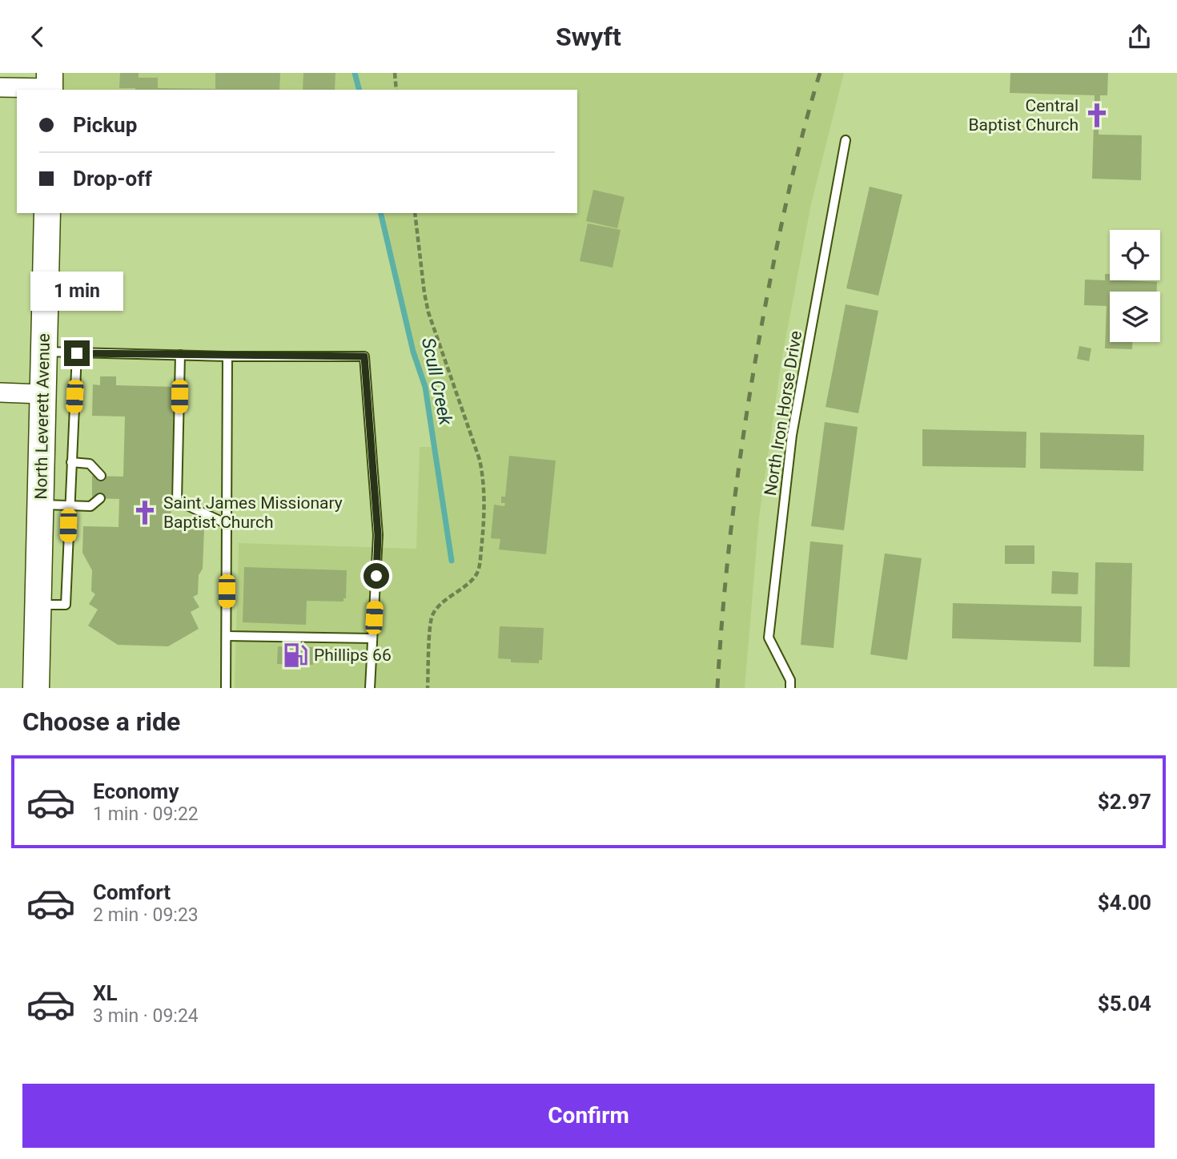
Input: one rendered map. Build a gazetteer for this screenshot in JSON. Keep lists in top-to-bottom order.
{
  "streets": {
    "street": ["North Leverett Avenue"],
    "lane": ["North Iron Horse Drive"]
  },
  "water": ["Scull Creek"],
  "places": {
    "church": ["Central Baptist Church", "Saint James Missionary Baptist Church"],
    "fuel station": ["Phillips 66"]
  },
  "page": {
    "header": "Swyft",
    "banner": ["Pickup", "Drop-off"],
    "bubble": "1 min",
    "heading": "Choose a ride",
    "list": [
      {
        "name": "Economy",
        "note": "1 min · 09:22",
        "value": "$2.97"
      },
      {
        "name": "Comfort",
        "note": "2 min · 09:23",
        "value": "$4.00"
      },
      {
        "name": "XL",
        "note": "3 min · 09:24",
        "value": "$5.04"
      }
    ],
    "buttons": "Confirm"
  }
}
